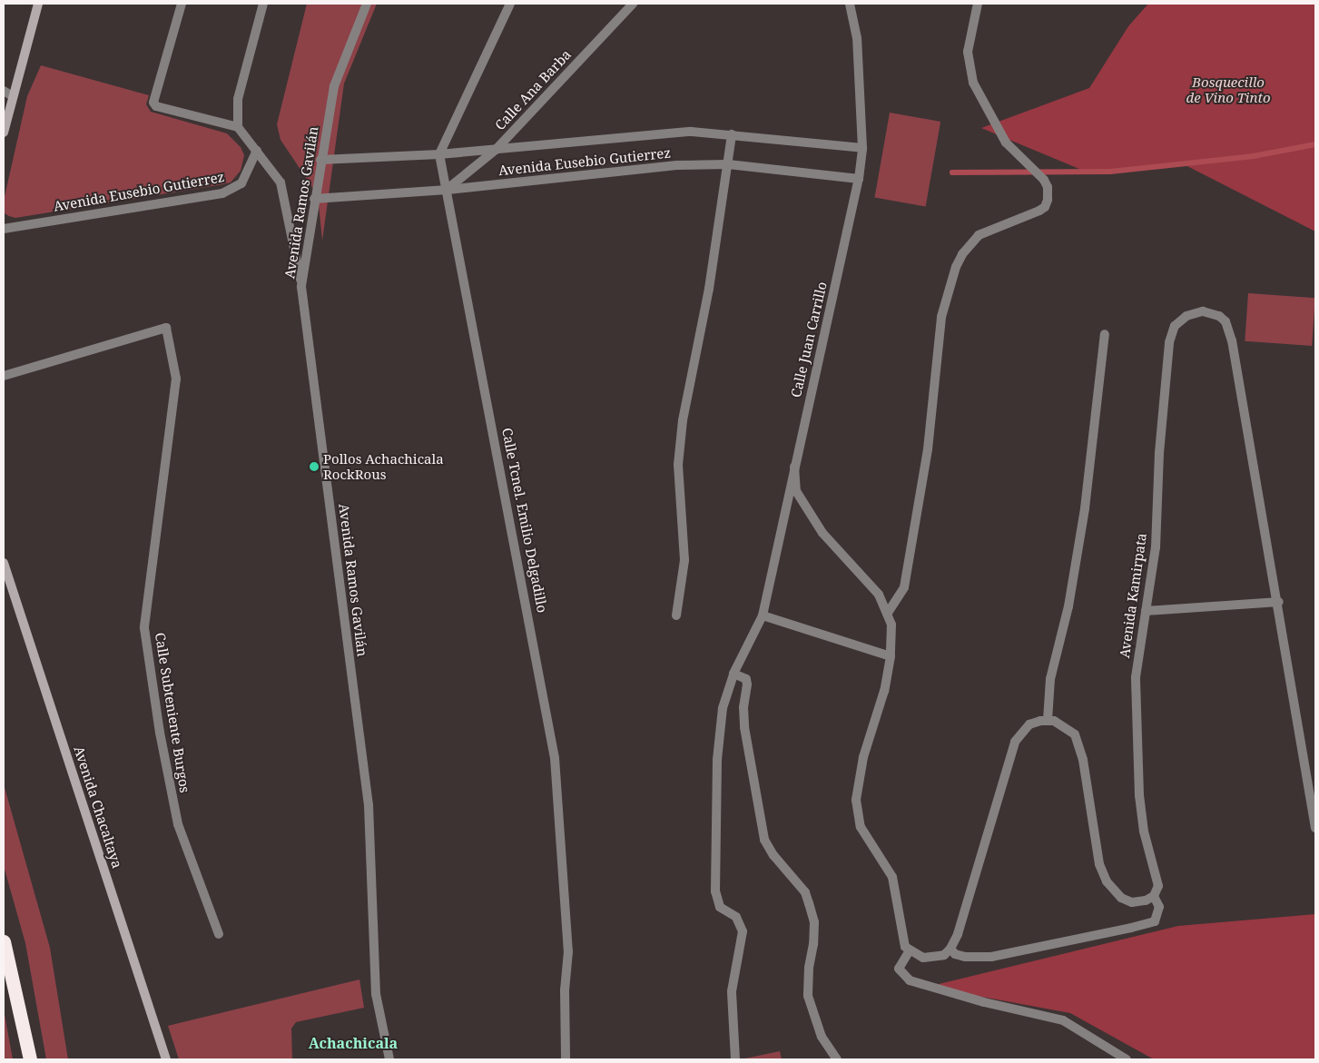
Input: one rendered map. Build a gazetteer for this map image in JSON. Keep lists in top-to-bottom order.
{
  "streets": {
    "street": [
      "Calle Ana Barba",
      "Avenida Eusebio Gutierrez",
      "Avenida Ramos Gavilán",
      "Calle Juan Carrillo",
      "Calle Tcnel. Emilio Delgadillo",
      "Avenida Kamirpata",
      "Calle Subteniente Burgos",
      "Avenida Chacaltaya"
    ]
  },
  "crossings": [
    ["Calle Ana Barba", "Avenida Eusebio Gutierrez"],
    ["Calle Ana Barba", "Calle Tcnel. Emilio Delgadillo"],
    ["Avenida Eusebio Gutierrez", "Avenida Ramos Gavilán"],
    ["Avenida Eusebio Gutierrez", "Calle Juan Carrillo"],
    ["Avenida Eusebio Gutierrez", "Calle Tcnel. Emilio Delgadillo"]
  ],
  "districts": ["Achachicala"],
  "parks": ["Bosquecillo de Vino Tinto"],
  "places": ["Pollos Achachicala RockRous"]
}
